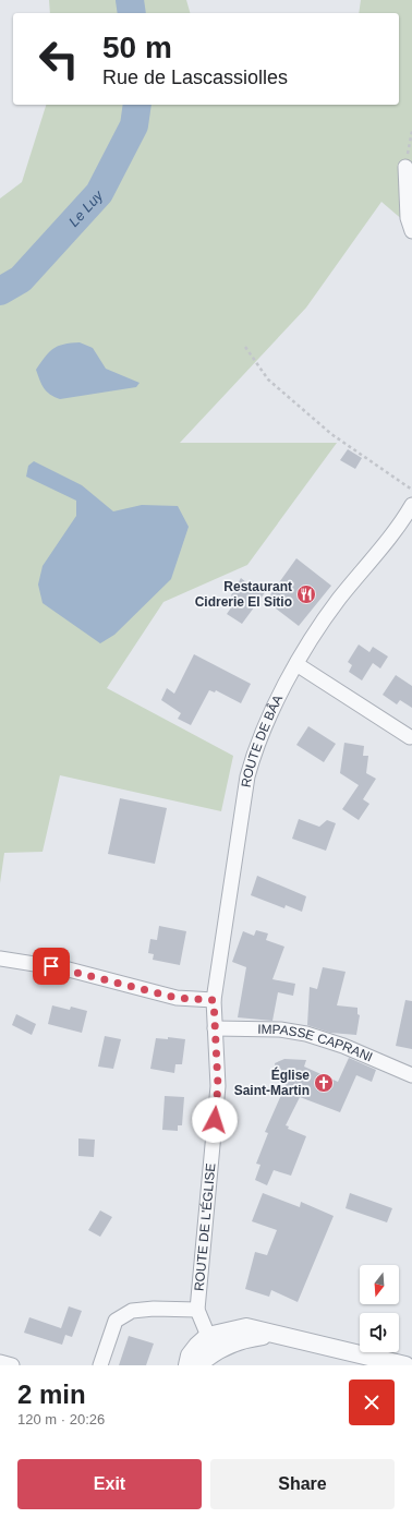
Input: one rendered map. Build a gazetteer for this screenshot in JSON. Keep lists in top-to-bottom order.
{
  "streets": {
    "street": ["ROUTE DE BÂA", "IMPASSE CAPRANI", "ROUTE DE L'ÉGLISE"]
  },
  "crossings": [
    ["ROUTE DE BÂA", "ROUTE DE L'ÉGLISE"],
    ["IMPASSE CAPRANI", "ROUTE DE L'ÉGLISE"]
  ],
  "water": ["Le Luy"],
  "places": {
    "restaurant": ["Restaurant Cidrerie El Sitio"],
    "church": ["Église Saint-Martin"]
  },
  "north": "bottom",
  "page": {
    "turn": ["50 m", "Rue de Lascassiolles"],
    "heading": ["2 min", "120 m · 20:26"],
    "buttons": ["Exit", "Share"]
  }
}
